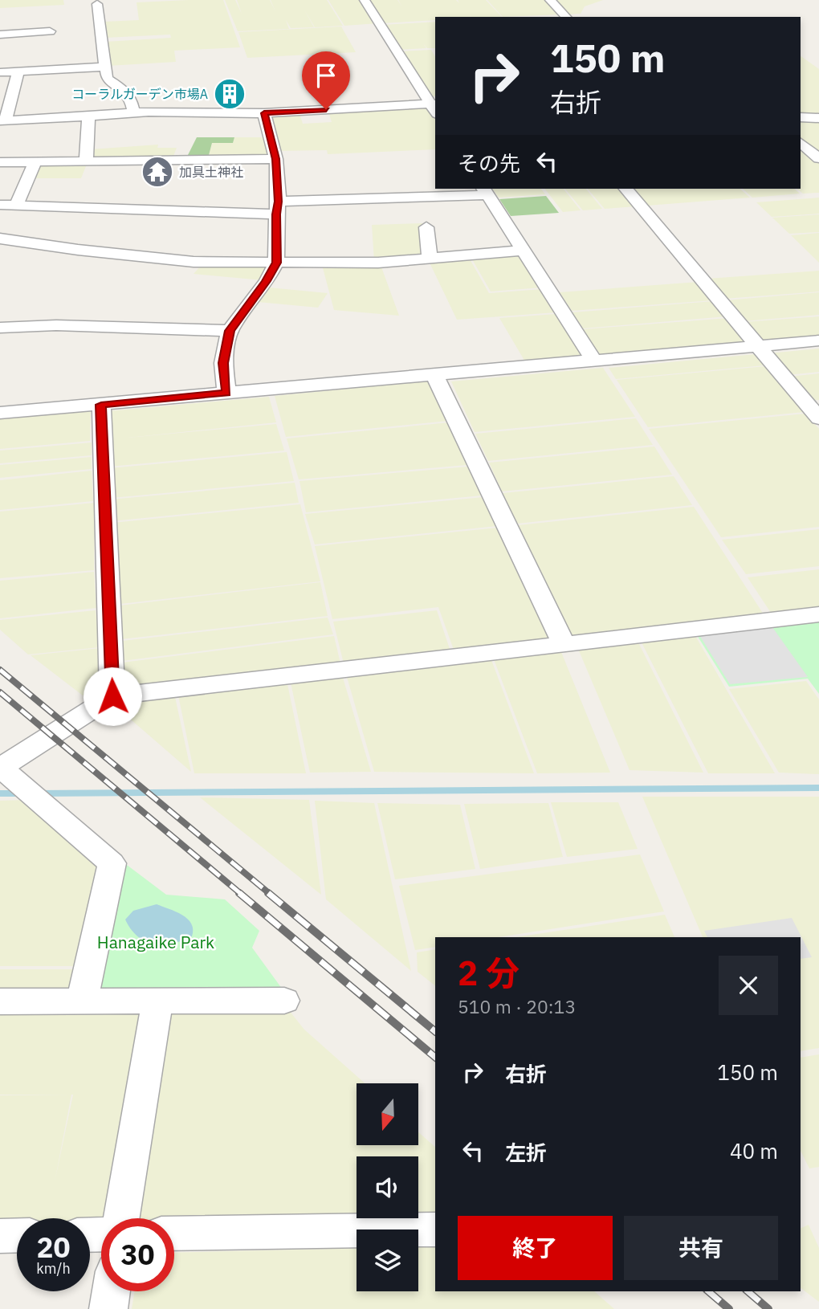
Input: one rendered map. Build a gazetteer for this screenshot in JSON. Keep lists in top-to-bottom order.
{
  "parks": ["Hanagaike Park"],
  "places": {
    "building": ["コーラルガーデン市場A"],
    "temple": ["加具土神社"]
  },
  "north": "bottom",
  "page": {
    "turn": ["150 m", "右折"],
    "then": "その先",
    "heading": ["2 分", "510 m · 20:13"],
    "list": [
      {
        "name": "右折",
        "value": "150 m"
      },
      {
        "name": "左折",
        "value": "40 m"
      }
    ],
    "buttons": ["終了", "共有"],
    "speed": "20 km/h",
    "limit": "30"
  }
}
